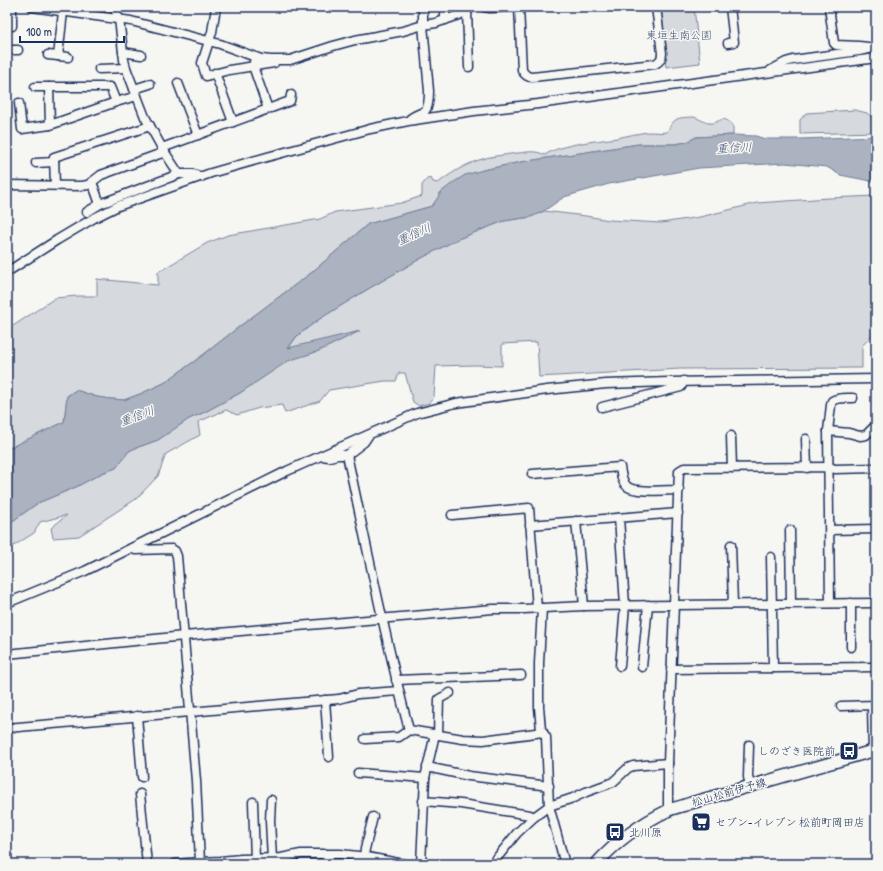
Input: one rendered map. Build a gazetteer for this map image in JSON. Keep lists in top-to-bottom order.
{
  "streets": {
    "main road": ["松山松前伊予線"]
  },
  "water": ["重信川"],
  "parks": ["東垣生南公園"],
  "places": {
    "bus stop": ["しのざき医院前", "北川原"],
    "supermarket": ["セブン-イレブン 松前町岡田店"]
  },
  "scale_bar": "100 m"
}
